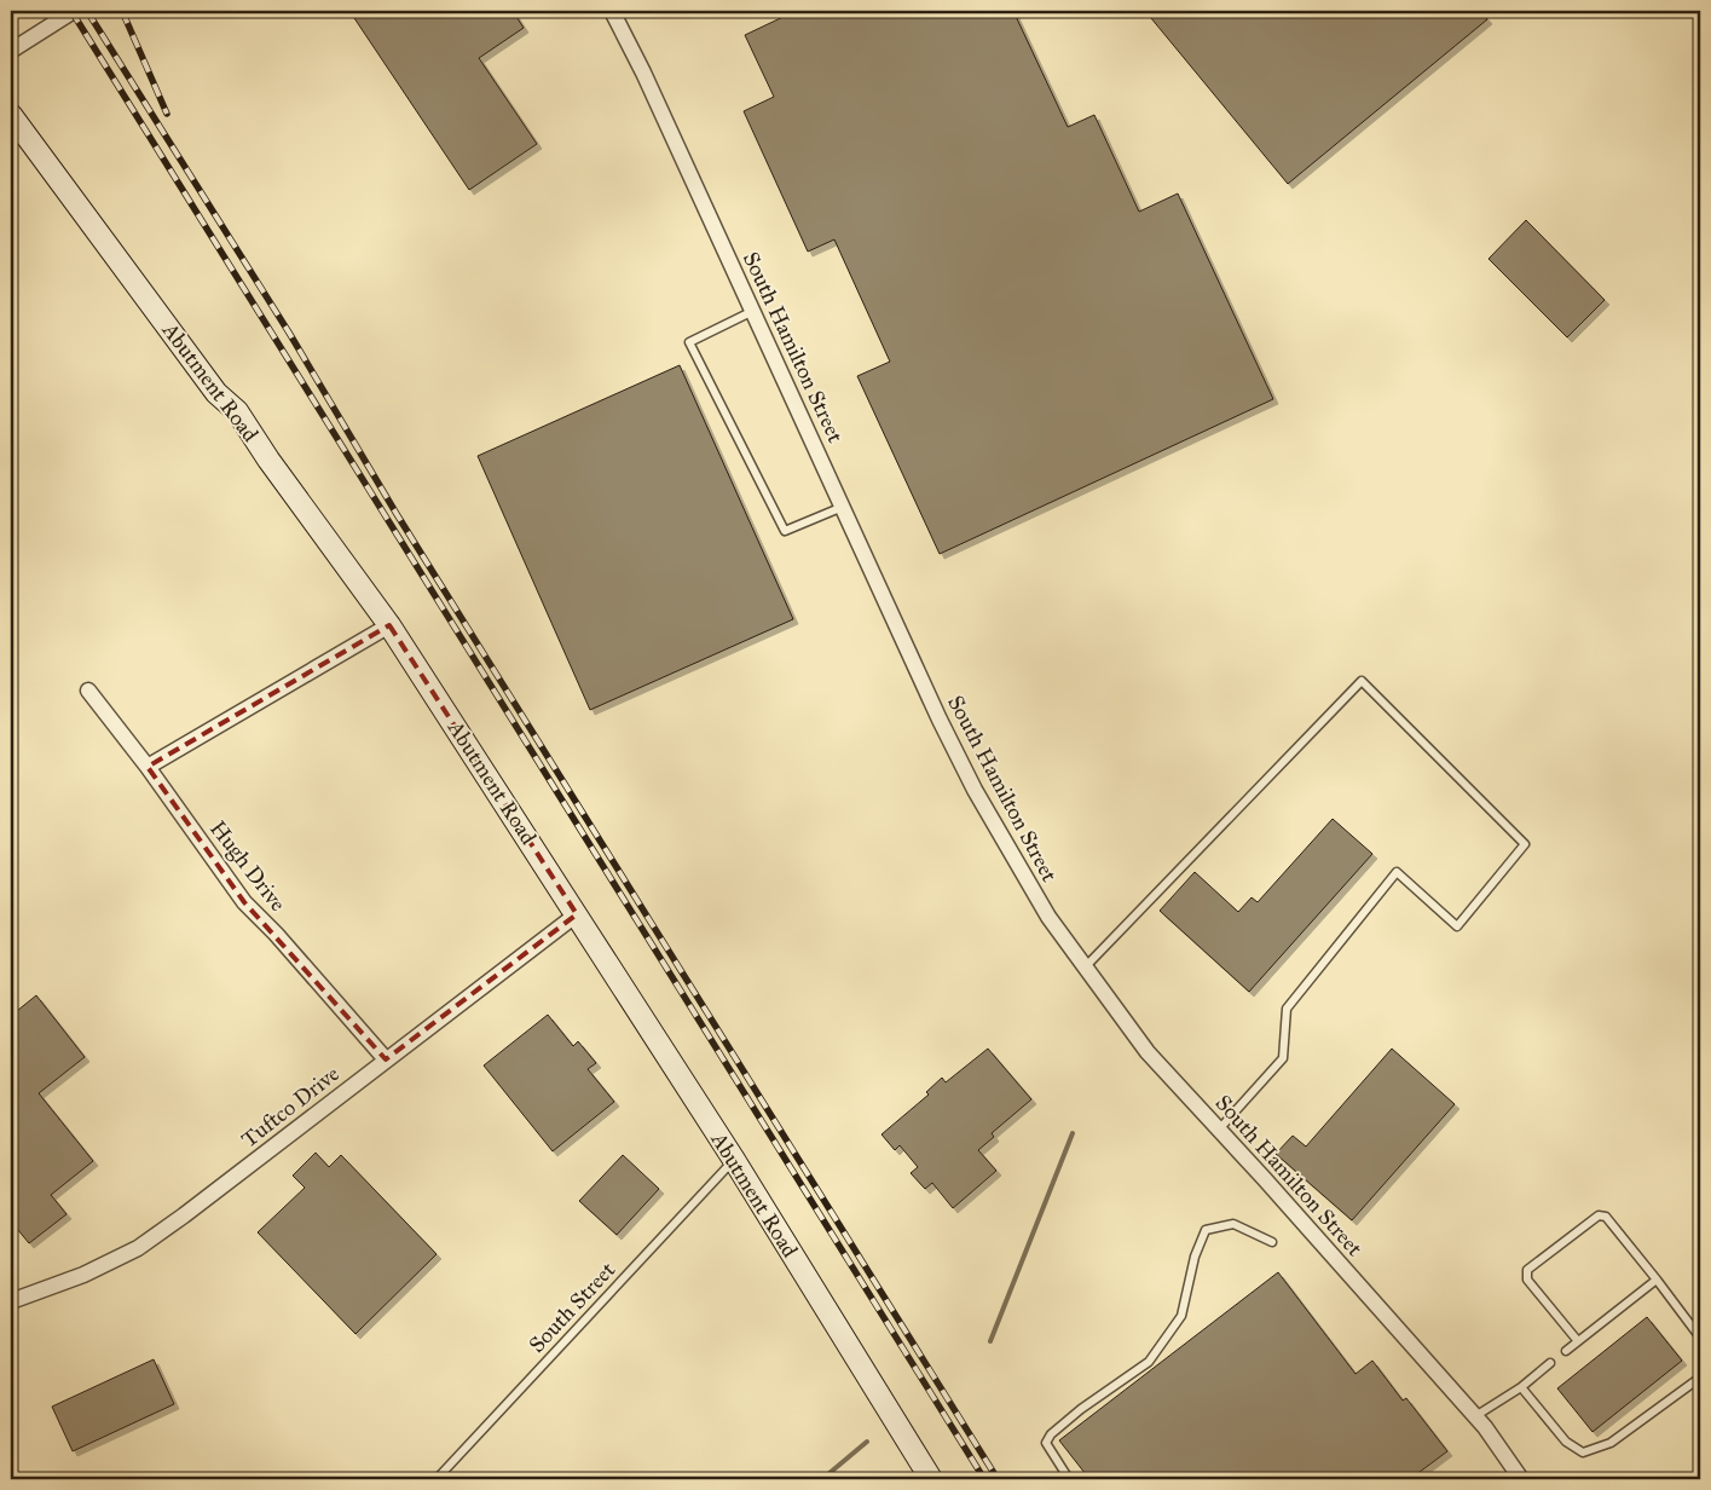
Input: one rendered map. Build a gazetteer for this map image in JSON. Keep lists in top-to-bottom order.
{
  "streets": {
    "main road": ["Abutment Road"],
    "street": ["South Hamilton Street", "Hugh Drive", "Tuftco Drive"],
    "lane": ["South Street"]
  },
  "crossings": [
    ["Abutment Road", "Tuftco Drive"],
    ["Abutment Road", "South Street"],
    ["Hugh Drive", "Tuftco Drive"]
  ]
}
